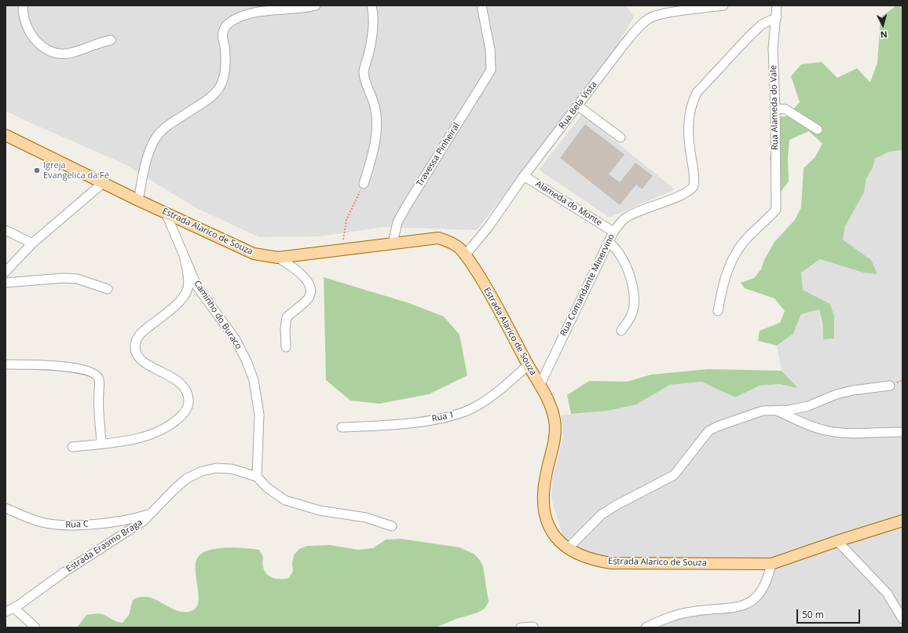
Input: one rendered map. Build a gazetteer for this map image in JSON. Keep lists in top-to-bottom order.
{
  "streets": {
    "main road": ["Estrada Alarico de Souza"],
    "street": [
      "Rua Bela Vista",
      "Rua Alameda do Vale",
      "Travessa Pinheiral",
      "Alameda do Monte",
      "Rua Comandante Minervino",
      "Caminho do Buraco",
      "Rua 1",
      "Rua C",
      "Estrada Erasmo Braga"
    ]
  },
  "crossings": [
    ["Rua Bela Vista", "Alameda do Monte"],
    ["Rua Bela Vista", "Estrada Alarico de Souza"],
    ["Rua Alameda do Vale", "Rua Comandante Minervino"],
    ["Travessa Pinheiral", "Estrada Alarico de Souza"],
    ["Alameda do Monte", "Rua Comandante Minervino"],
    ["Estrada Alarico de Souza", "Rua Comandante Minervino"],
    ["Estrada Alarico de Souza", "Caminho do Buraco"],
    ["Estrada Alarico de Souza", "Rua 1"],
    ["Caminho do Buraco", "Estrada Erasmo Braga"],
    ["Rua C", "Estrada Erasmo Braga"]
  ],
  "places": ["Igreja Evangelica da Fé"],
  "scale_bar": "50 m",
  "north": "bottom"
}
